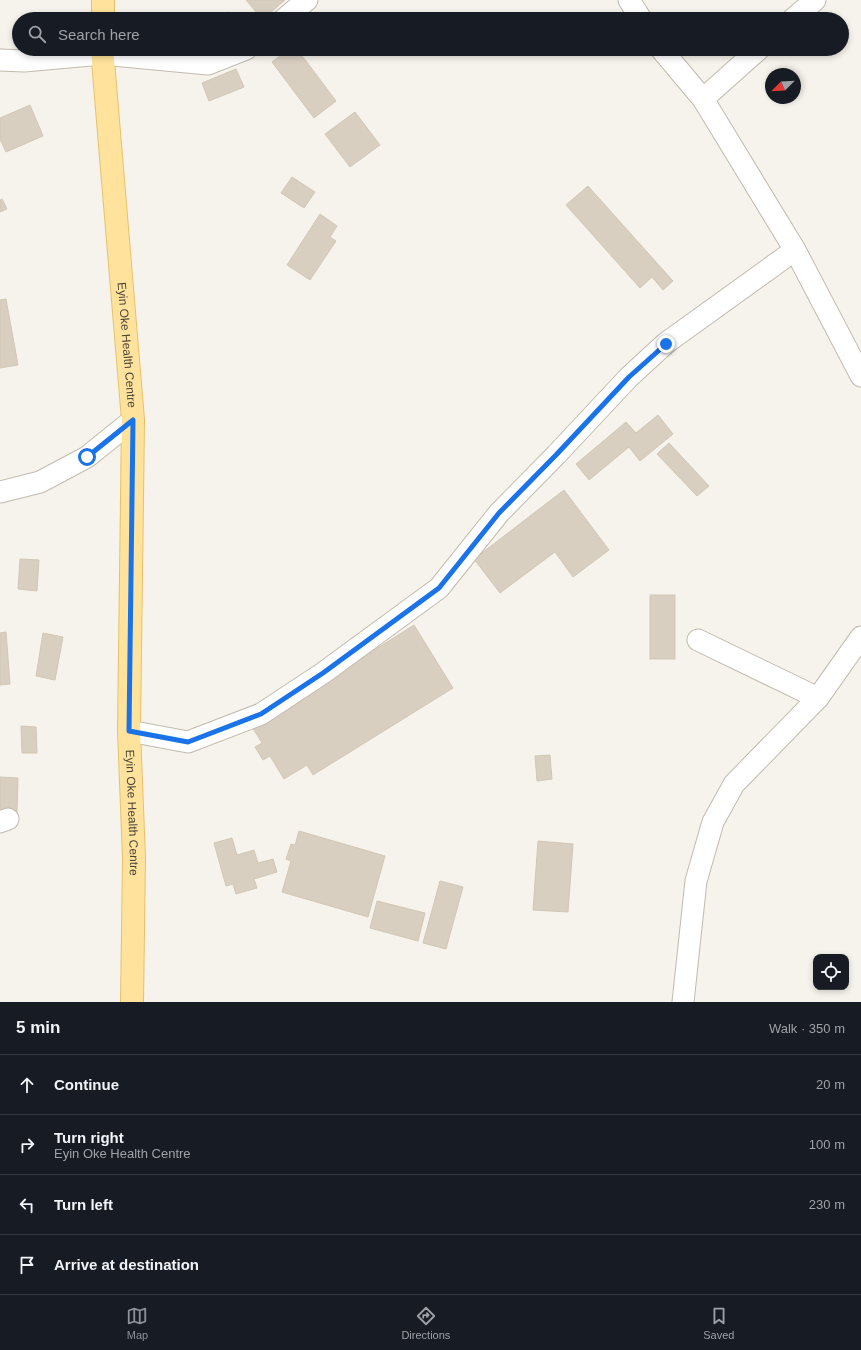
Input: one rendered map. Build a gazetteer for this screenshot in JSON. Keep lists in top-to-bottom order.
{
  "streets": {
    "main road": ["Eyin Oke Health Centre"]
  },
  "north": "bottom left",
  "page": {
    "search": "Search here",
    "heading": ["5 min", "Walk · 350 m"],
    "list": [
      ["Continue", "20 m"],
      ["Turn right", "Eyin Oke Health Centre", "100 m"],
      ["Turn left", "230 m"],
      "Arrive at destination"
    ],
    "nav": ["Map", "Directions", "Saved"]
  }
}
